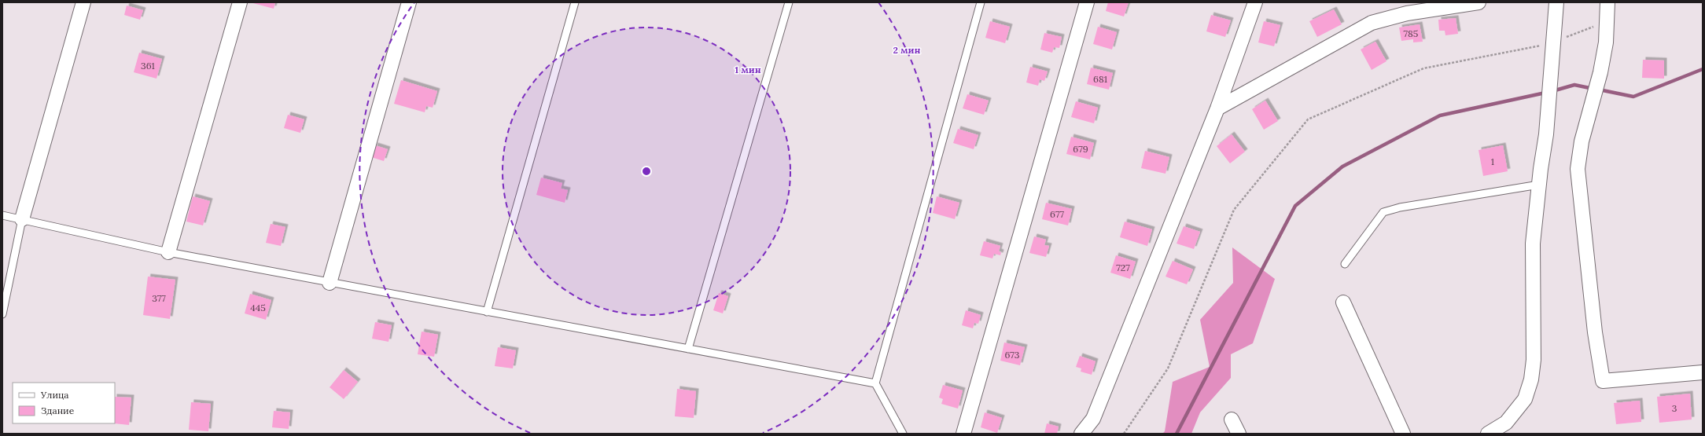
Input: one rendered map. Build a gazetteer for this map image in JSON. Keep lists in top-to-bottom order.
{
  "house_numbers": [
    "785",
    "361",
    "681",
    "679",
    "1",
    "677",
    "727",
    "377",
    "445",
    "673",
    "3"
  ],
  "legend": ["Улица", "Здание"],
  "rings": ["2 мин", "1 мин"]
}
